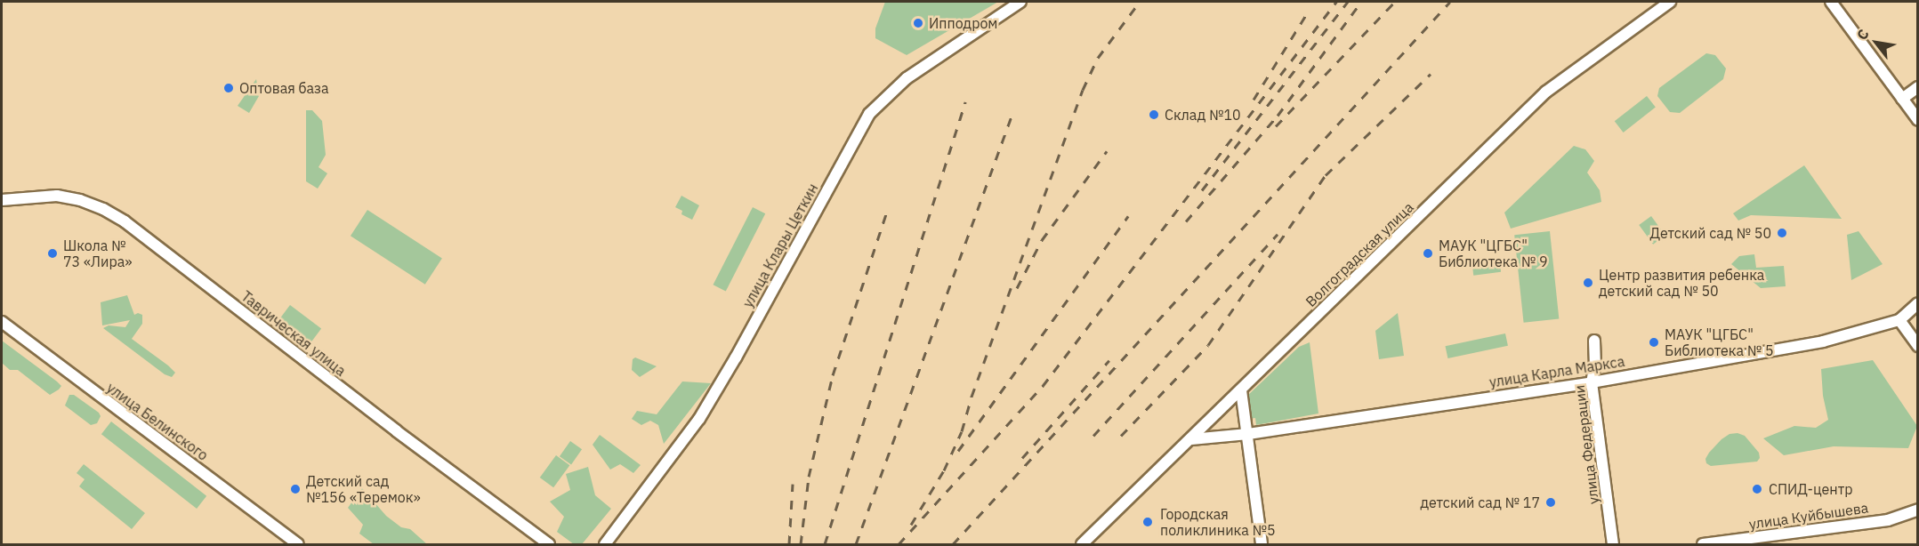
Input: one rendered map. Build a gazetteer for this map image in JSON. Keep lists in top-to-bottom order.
{
  "streets": {
    "street": [
      "улица Клары Цеткин",
      "Волгоградская улица",
      "Таврическая улица",
      "улица Карла Маркса",
      "улица Белинского",
      "улица Федерации",
      "улица Куйбышева"
    ]
  },
  "crossings": [
    ["Волгоградская улица", "улица Карла Маркса"],
    ["улица Карла Маркса", "улица Федерации"]
  ],
  "places": [
    "Ипподром",
    "Оптовая база",
    "Склад №10",
    "Детский сад № 50",
    "Школа № 73 «Лира»",
    "МАУК \"ЦГБС\" Библиотека № 9",
    "Центр развития ребенка детский сад № 50",
    "МАУК \"ЦГБС\" Библиотека № 5",
    "Детский сад №156 «Теремок»",
    "СПИД-центр",
    "детский сад № 17",
    "Городская поликлиника №5"
  ],
  "north": "top left"
}
